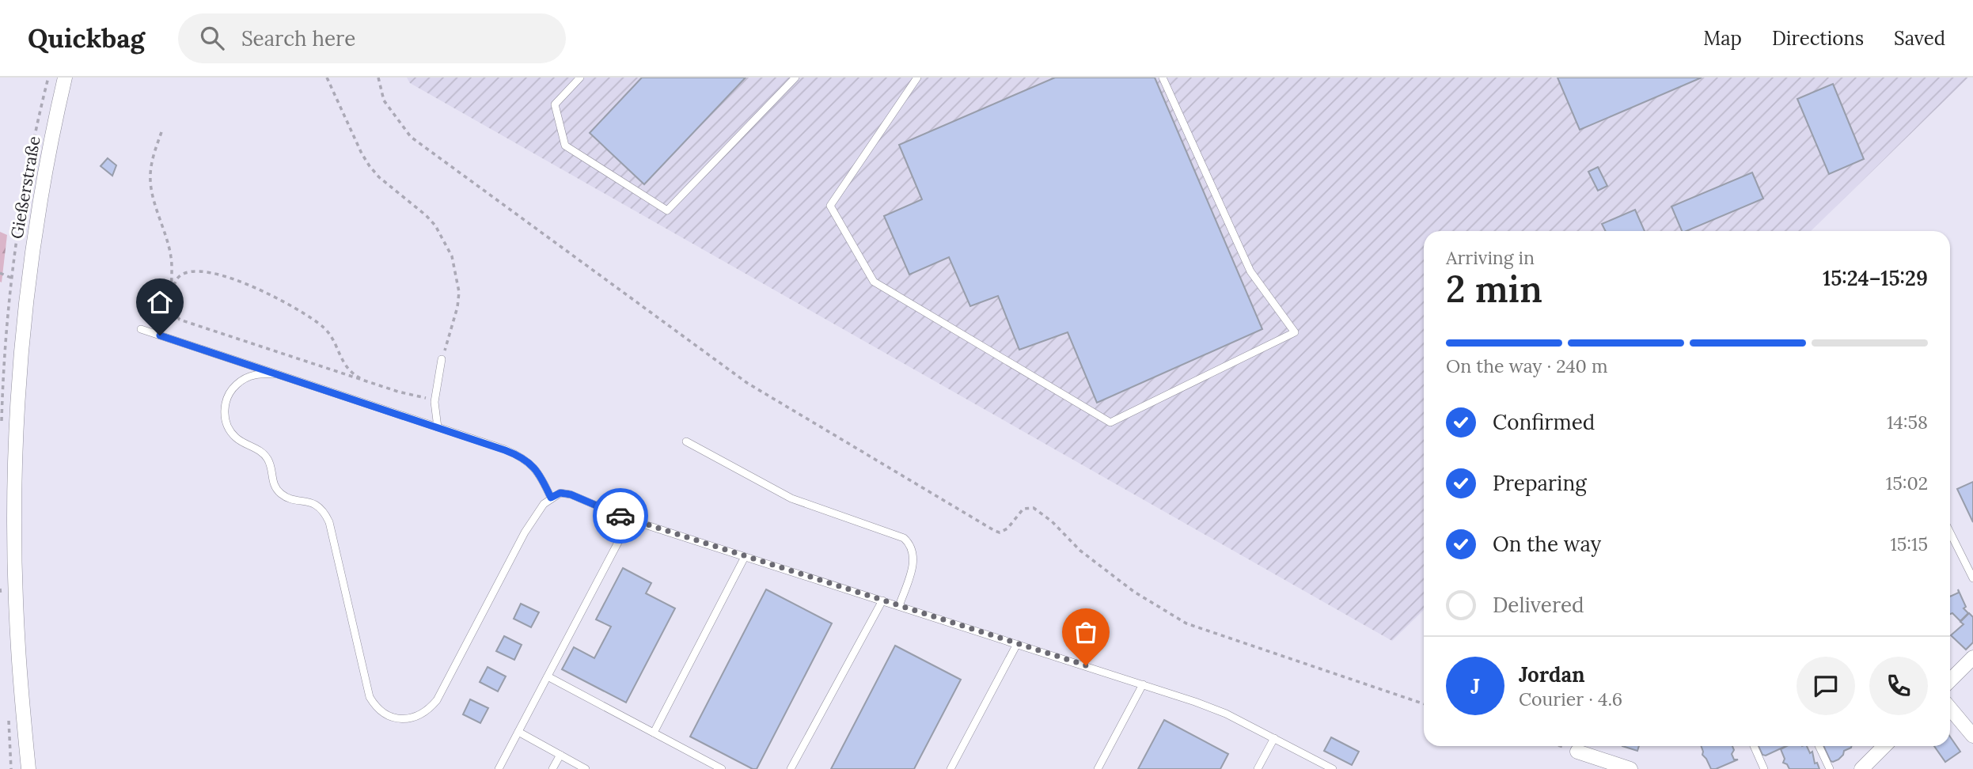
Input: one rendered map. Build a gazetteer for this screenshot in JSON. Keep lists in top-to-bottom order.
{
  "streets": {
    "street": ["Gießerstraße"]
  },
  "page": {
    "header": "Quickbag",
    "search": "Search here",
    "nav": ["Map", "Directions", "Saved"],
    "heading": ["2 min", "Arriving in", "15:24–15:29"],
    "panel": ["Jordan", "Courier · 4.6"],
    "bar": "On the way · 240 m",
    "list": [
      ["Confirmed", "14:58"],
      ["Preparing", "15:02"],
      ["On the way", "15:15"],
      "Delivered"
    ],
    "round": "J"
  }
}
